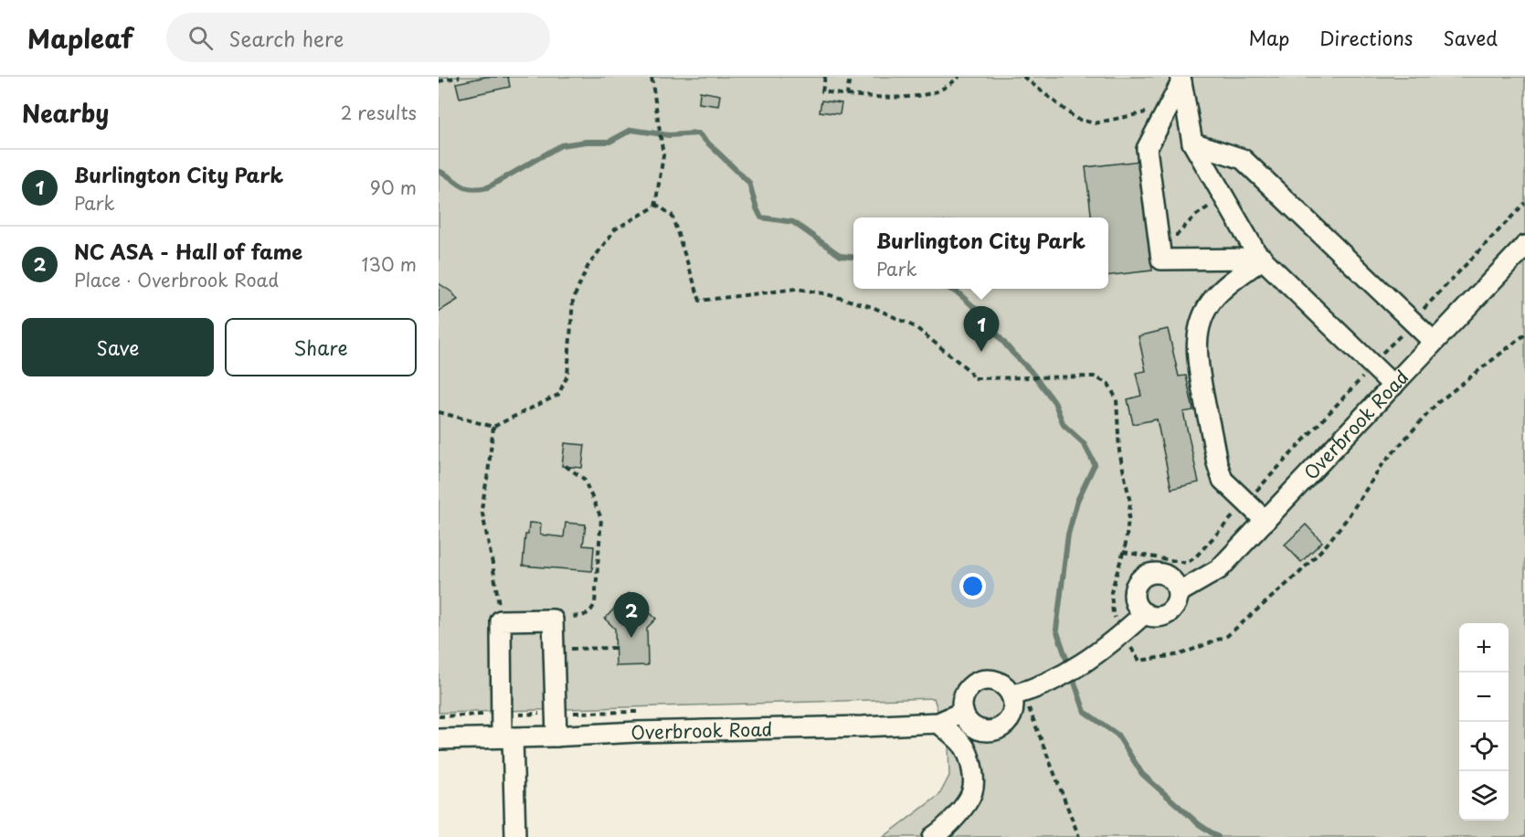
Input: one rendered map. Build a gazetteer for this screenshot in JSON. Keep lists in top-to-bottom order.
{
  "streets": {
    "street": ["Overbrook Road"]
  },
  "page": {
    "header": "Mapleaf",
    "search": "Search here",
    "nav": ["Map", "Directions", "Saved"],
    "heading": ["Nearby", "2 results"],
    "list": [
      {
        "mark": "1",
        "name": "Burlington City Park",
        "note": "Park",
        "value": "90 m"
      },
      {
        "mark": "2",
        "name": "NC ASA - Hall of fame",
        "note": "Place · Overbrook Road",
        "value": "130 m"
      }
    ],
    "popup": ["Burlington City Park", "Park"],
    "buttons": ["Save", "Share"],
    "pins": ["1", "2"],
    "map_buttons": ["+", "−"]
  }
}
